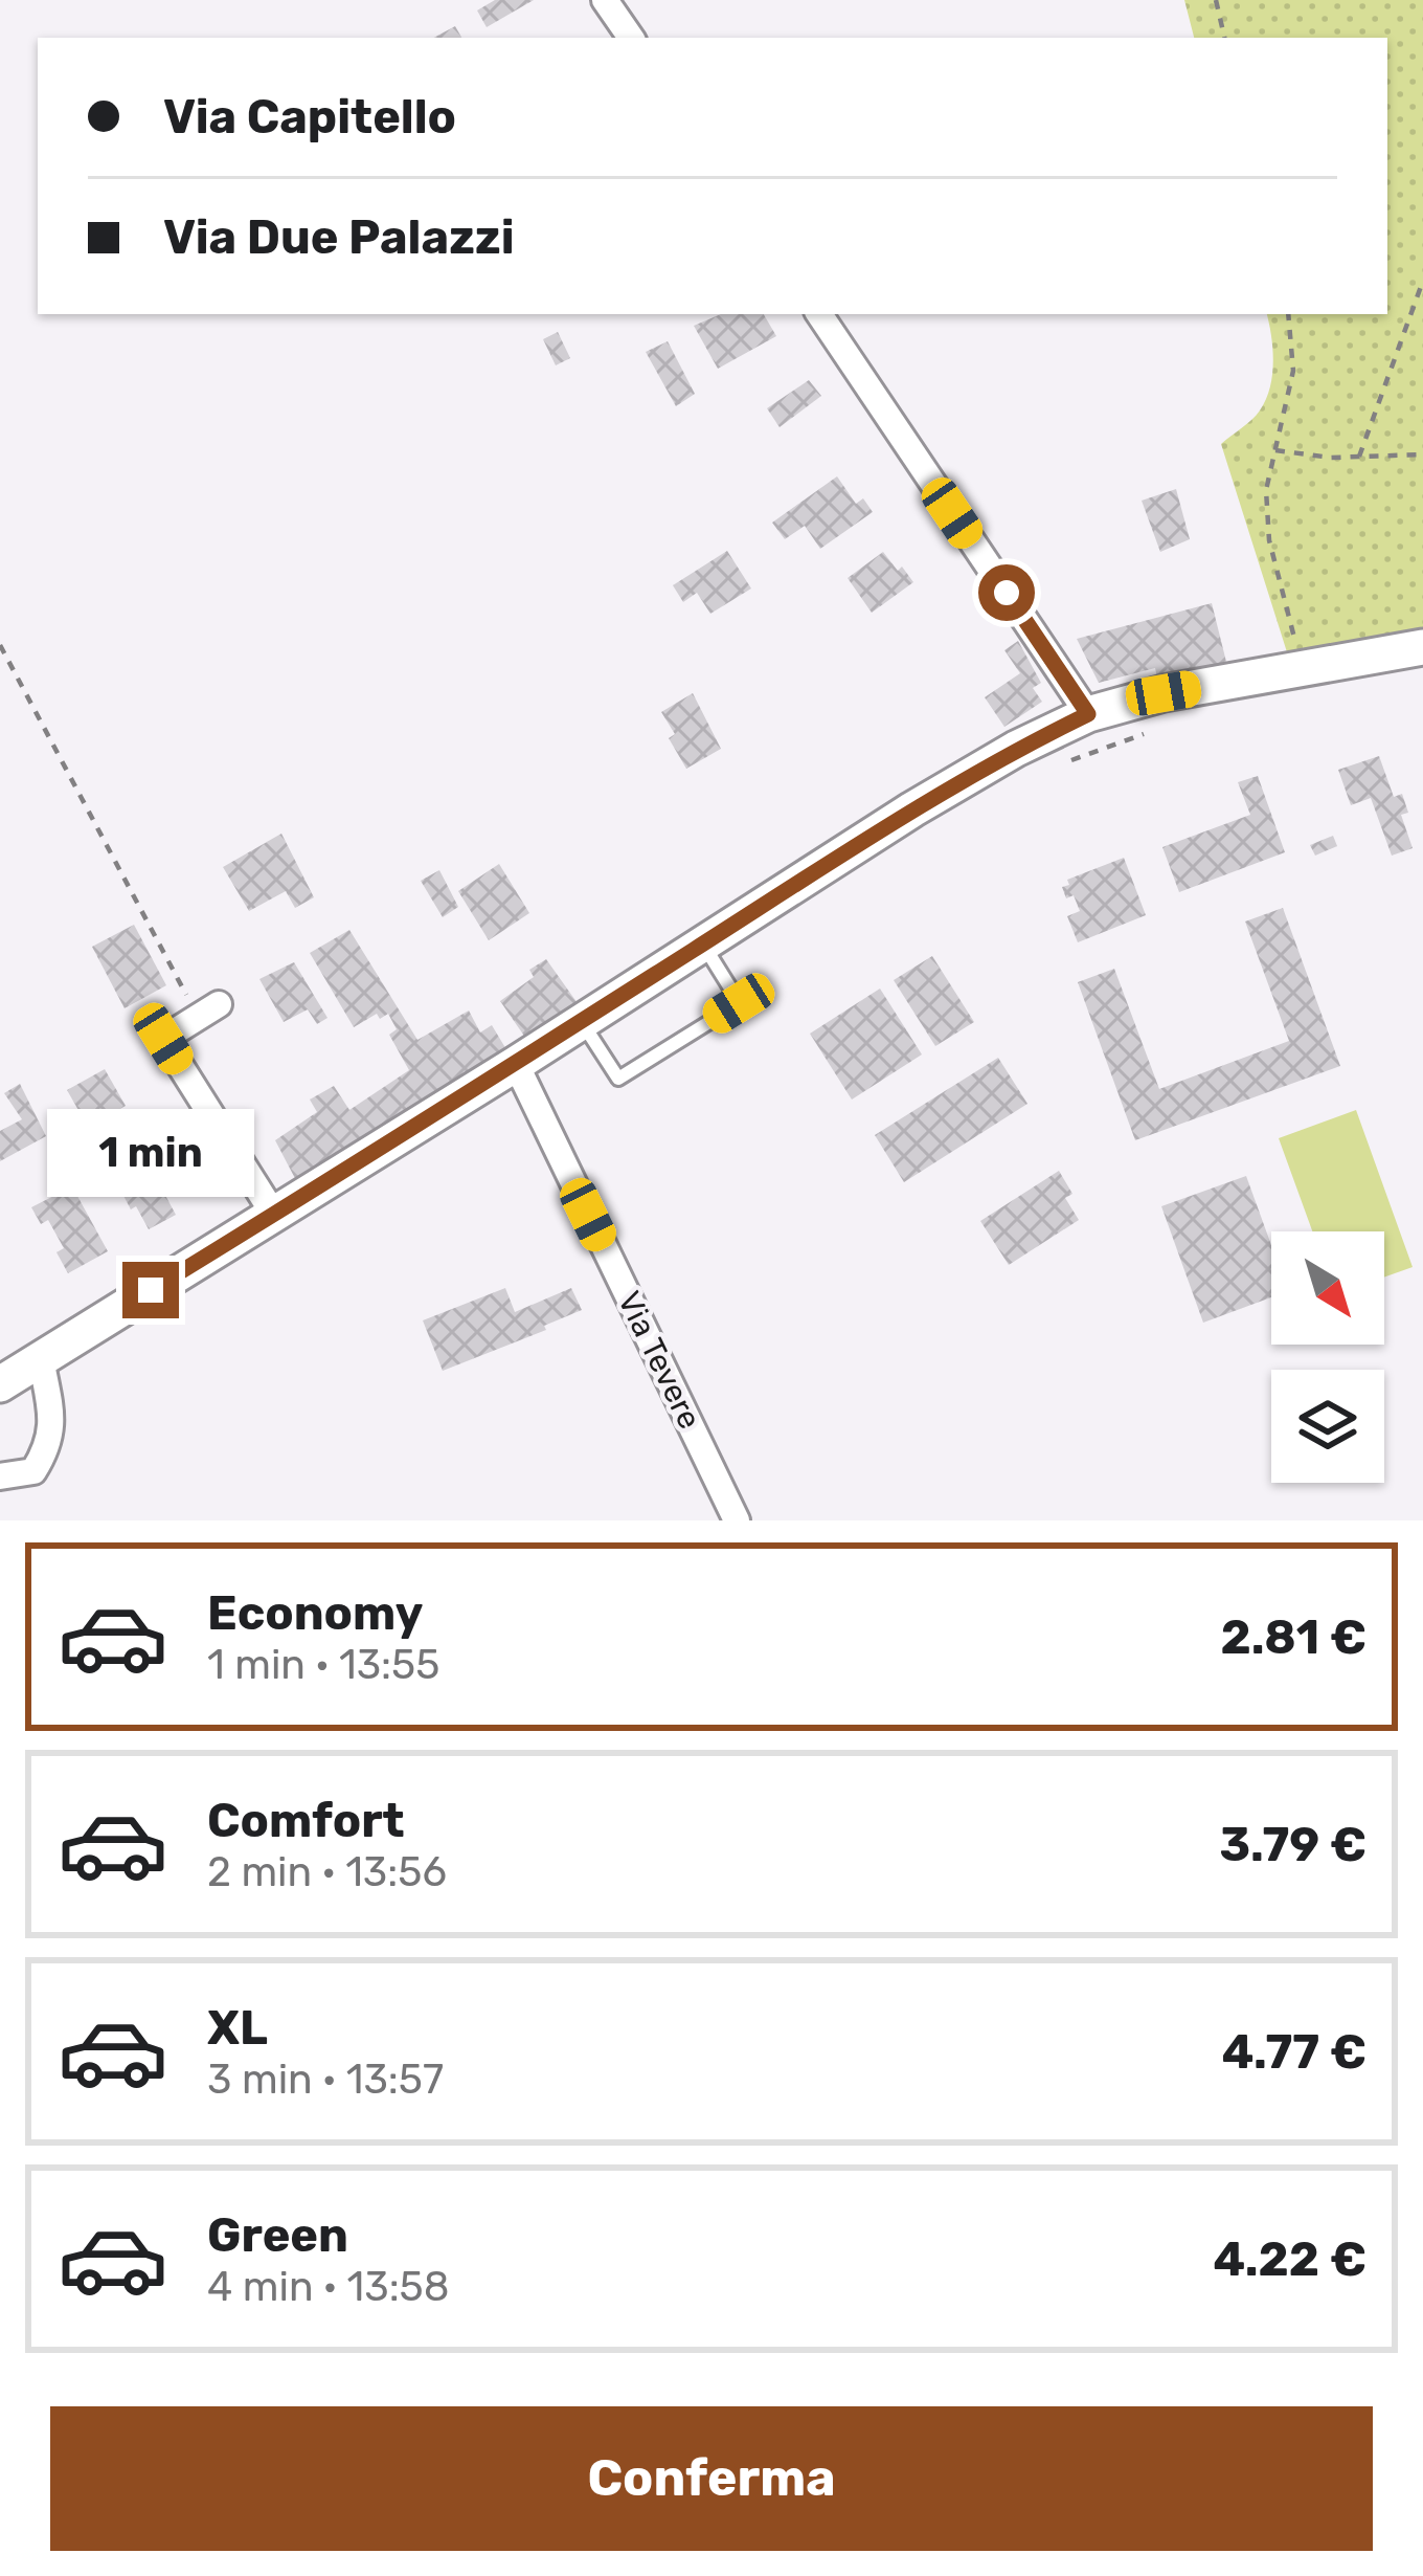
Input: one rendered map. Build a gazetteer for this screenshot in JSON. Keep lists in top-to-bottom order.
{
  "streets": {
    "street": ["Via Tevere"]
  },
  "north": "bottom right",
  "page": {
    "banner": ["Via Capitello", "Via Due Palazzi"],
    "bubble": "1 min",
    "list": [
      {
        "name": "Economy",
        "note": "1 min · 13:55",
        "value": "2.81 €"
      },
      {
        "name": "Comfort",
        "note": "2 min · 13:56",
        "value": "3.79 €"
      },
      {
        "name": "XL",
        "note": "3 min · 13:57",
        "value": "4.77 €"
      },
      {
        "name": "Green",
        "note": "4 min · 13:58",
        "value": "4.22 €"
      }
    ],
    "buttons": "Conferma"
  }
}
